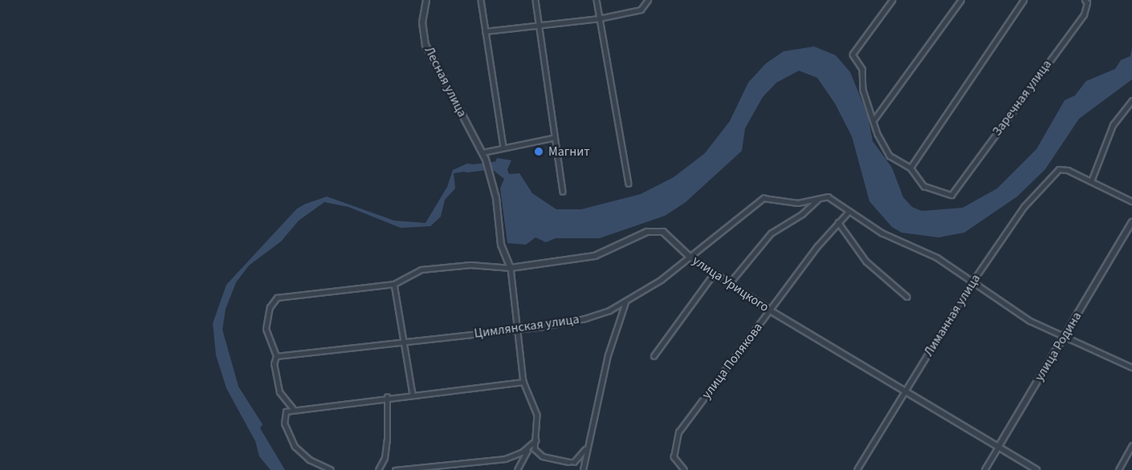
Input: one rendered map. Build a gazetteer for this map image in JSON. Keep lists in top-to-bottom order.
{
  "streets": {
    "street": [
      "Лесная улица",
      "Заречная улица",
      "улица Урицкого",
      "Лиманная улица",
      "Цимлянская улица",
      "улица Родина",
      "улица Полякова"
    ]
  },
  "crossings": [
    ["Лесная улица", "улица Урицкого"],
    ["улица Урицкого", "Лиманная улица"],
    ["улица Урицкого", "Цимлянская улица"],
    ["улица Урицкого", "улица Родина"],
    ["улица Урицкого", "улица Полякова"],
    ["Цимлянская улица", "улица Полякова"]
  ],
  "places": ["Магнит"]
}
